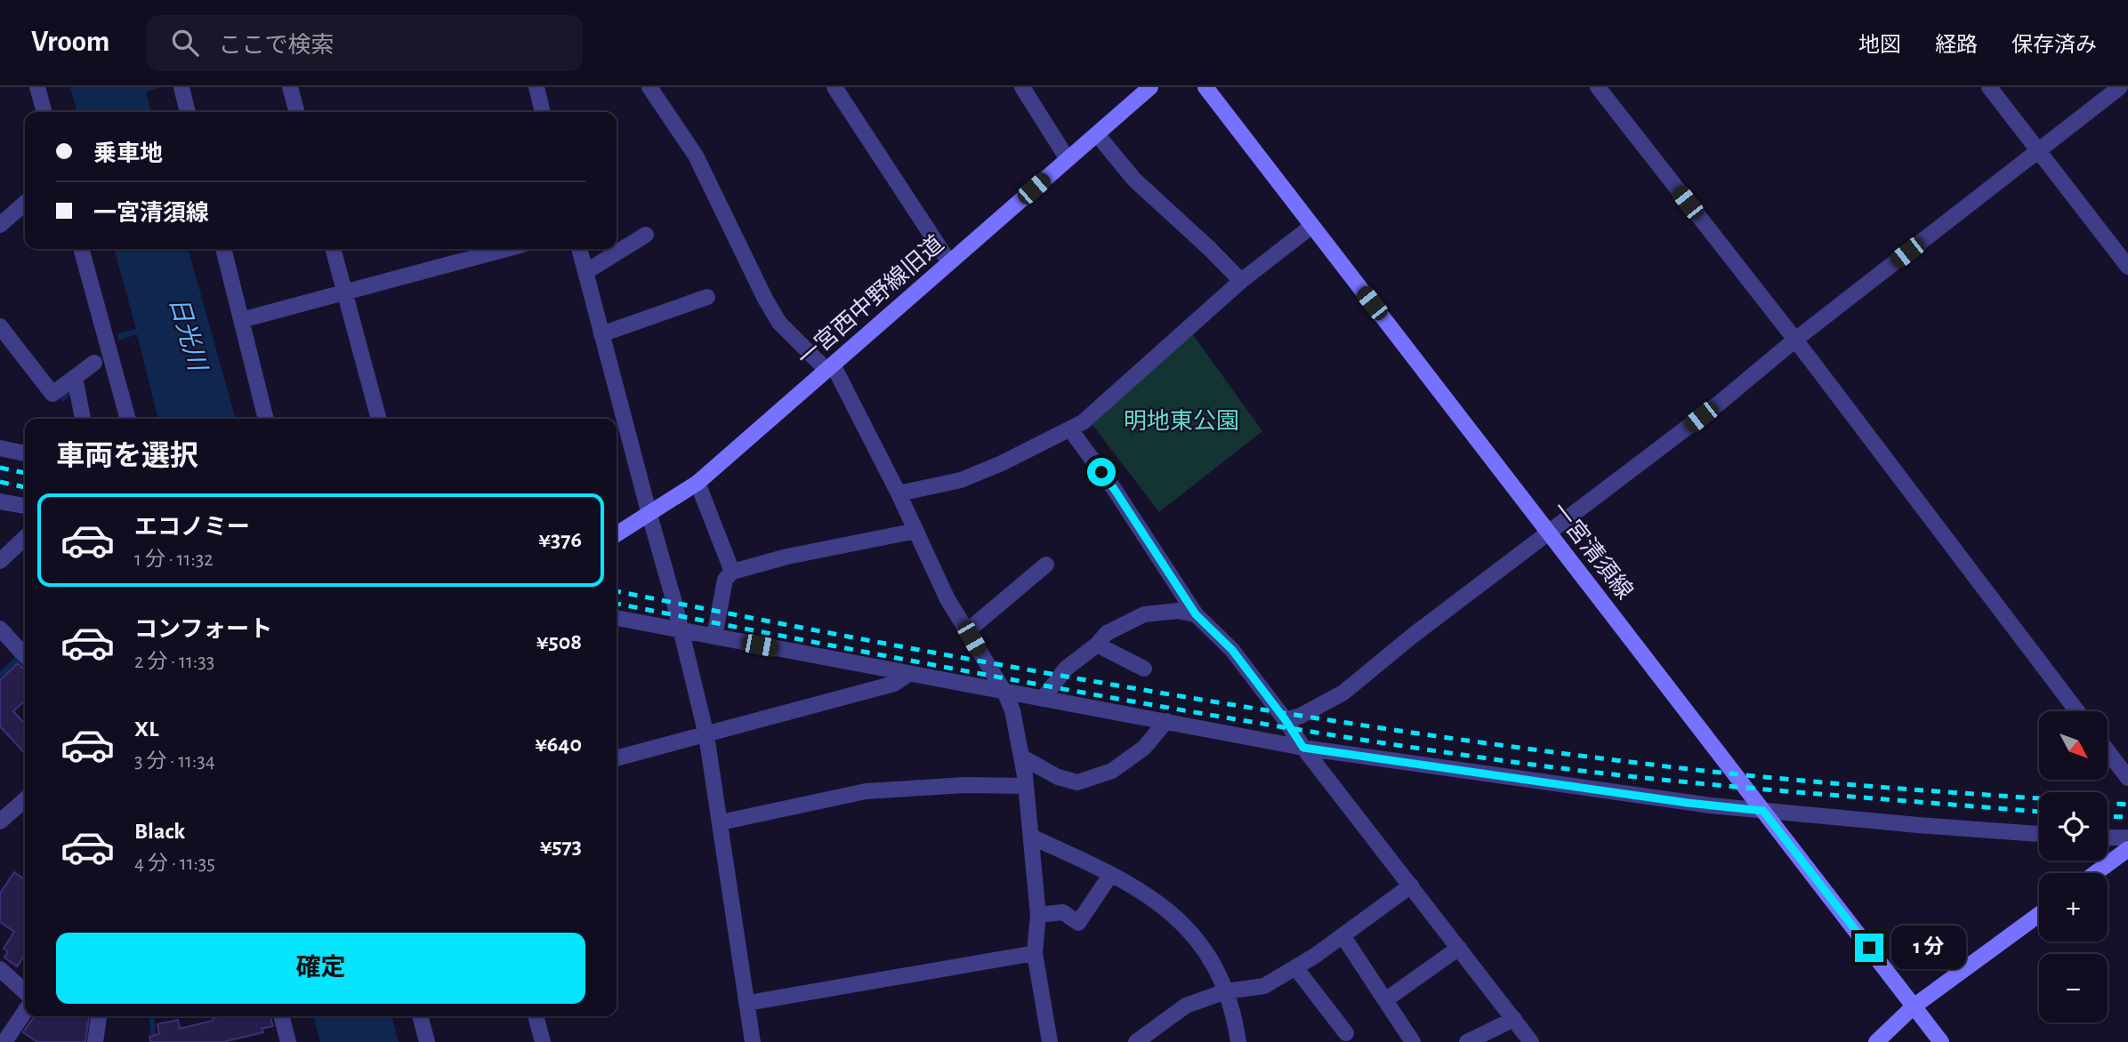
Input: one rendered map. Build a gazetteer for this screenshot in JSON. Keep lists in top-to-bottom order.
{
  "streets": {
    "main road": ["一宮西中野線旧道", "一宮清須線"]
  },
  "water": ["日光川"],
  "parks": ["明地東公園"],
  "north": "bottom right",
  "page": {
    "header": "Vroom",
    "search": "ここで検索",
    "nav": ["地図", "経路", "保存済み"],
    "banner": ["乗車地", "一宮清須線"],
    "heading": "車両を選択",
    "list": [
      {
        "name": "エコノミー",
        "note": "1 分 · 11:32",
        "value": "¥376"
      },
      {
        "name": "コンフォート",
        "note": "2 分 · 11:33",
        "value": "¥508"
      },
      {
        "name": "XL",
        "note": "3 分 · 11:34",
        "value": "¥640"
      },
      {
        "name": "Black",
        "note": "4 分 · 11:35",
        "value": "¥573"
      }
    ],
    "map_buttons": ["+", "−"],
    "buttons": "確定",
    "bubble": "1 分"
  }
}
